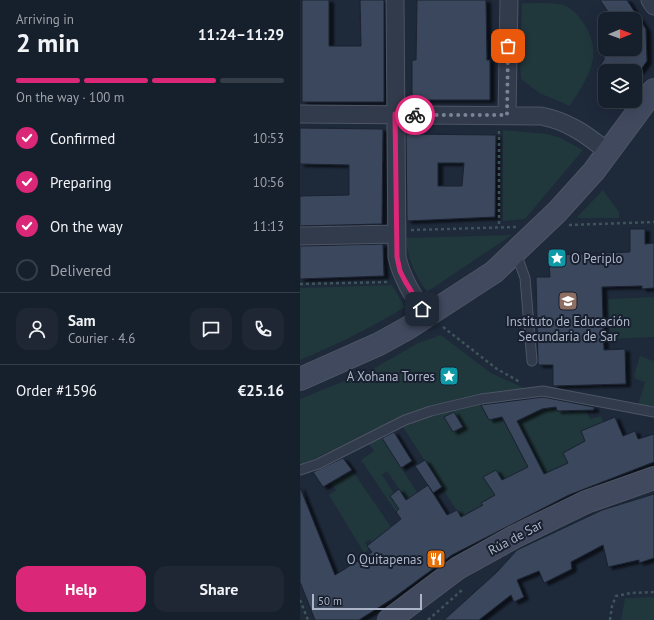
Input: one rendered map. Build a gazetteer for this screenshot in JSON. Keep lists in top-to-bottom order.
{
  "streets": {
    "street": ["Rúa de Sar"]
  },
  "places": {
    "place": ["O Periplo", "A Xohana Torres"],
    "school or university": ["Instituto de Educación Secundaria de Sar"],
    "restaurant": ["O Quitapenas"]
  },
  "scale_bar": "50 m",
  "north": "right",
  "page": {
    "heading": ["2 min", "Arriving in", "11:24–11:29"],
    "panel": [
      "Sam",
      "Courier · 4.6",
      "Order #1596",
      "€25.16"
    ],
    "bar": "On the way · 100 m",
    "list": [
      ["Confirmed", "10:53"],
      ["Preparing", "10:56"],
      ["On the way", "11:13"],
      "Delivered"
    ],
    "buttons": ["Help", "Share"],
    "scale": "50 m"
  }
}
